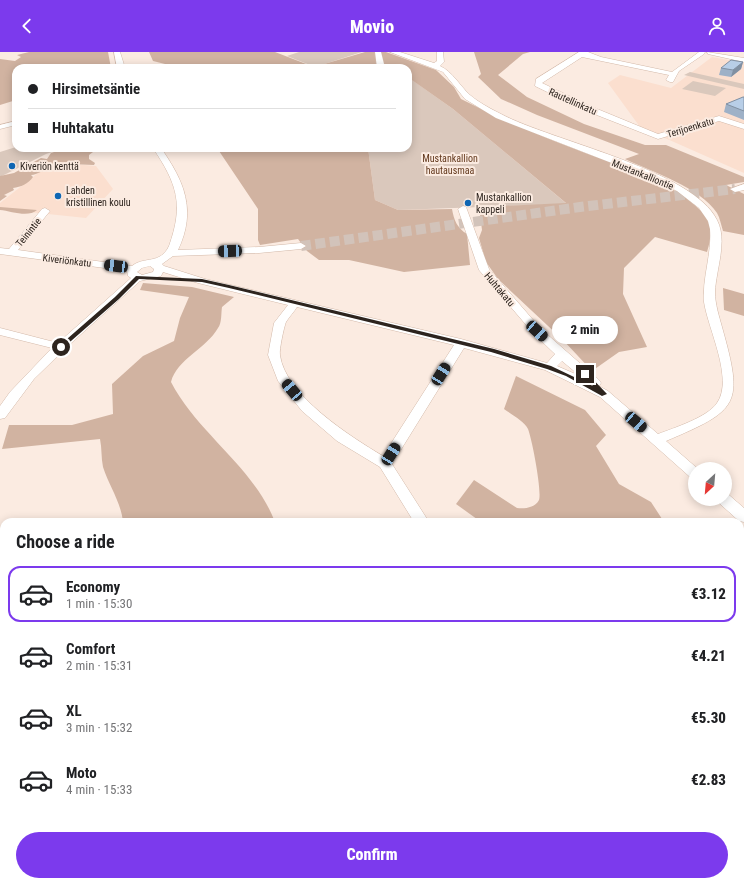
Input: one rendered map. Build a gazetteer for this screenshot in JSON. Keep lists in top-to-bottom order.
{
  "streets": {
    "street": [
      "Rautellinkatu",
      "Terijoenkatu",
      "Mustankalliontie",
      "Teinintie",
      "Kiveriönkatu",
      "Huhtakatu"
    ]
  },
  "crossings": [
    ["Rautellinkatu", "Terijoenkatu"],
    ["Teinintie", "Kiveriönkatu"]
  ],
  "parks": ["Mustankallion hautausmaa"],
  "places": ["Kiveriön kenttä", "Lahden kristillinen koulu", "Mustankallion kappeli"],
  "north": "bottom left",
  "page": {
    "header": "Movio",
    "banner": ["Hirsimetsäntie", "Huhtakatu"],
    "bubble": "2 min",
    "heading": "Choose a ride",
    "list": [
      {
        "name": "Economy",
        "note": "1 min · 15:30",
        "value": "€3.12"
      },
      {
        "name": "Comfort",
        "note": "2 min · 15:31",
        "value": "€4.21"
      },
      {
        "name": "XL",
        "note": "3 min · 15:32",
        "value": "€5.30"
      },
      {
        "name": "Moto",
        "note": "4 min · 15:33",
        "value": "€2.83"
      }
    ],
    "buttons": "Confirm"
  }
}
